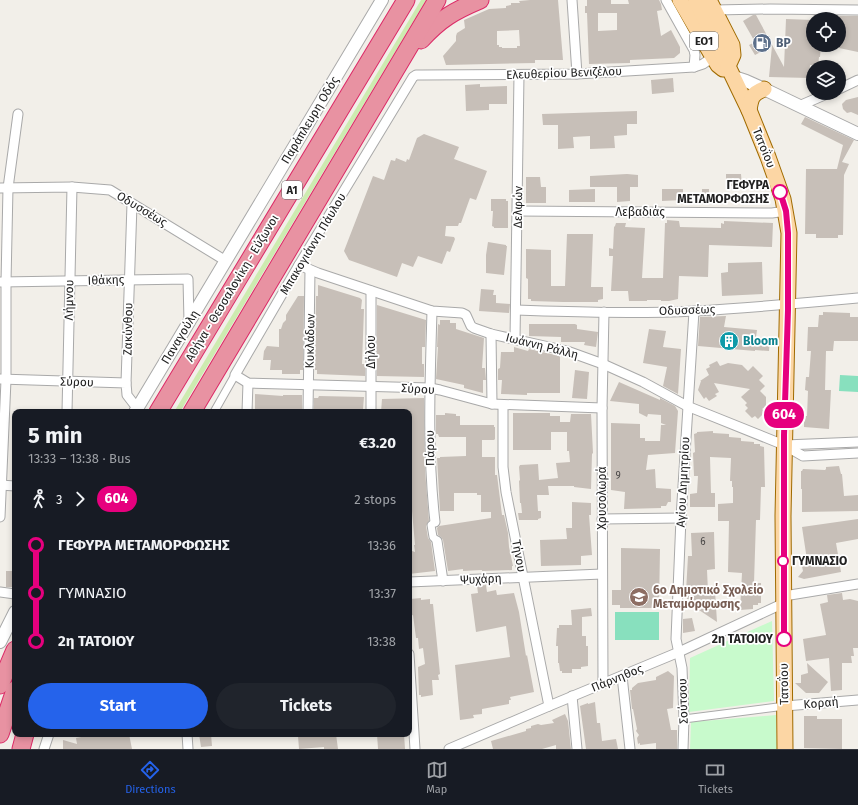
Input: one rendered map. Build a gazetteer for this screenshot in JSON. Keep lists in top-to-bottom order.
{
  "streets": {
    "highway": ["Α1", "Αθήνα - Θεσσαλονίκη - Εύζωνοι"],
    "main road": ["ΕΟ1", "Τατοΐου"],
    "street": [
      "Ελευθερίου Βενιζέλου",
      "Παράπλευρη Οδός",
      "Δελφών",
      "Οδυσσέως",
      "Λεβαδιάς",
      "Μπακογιάννη Πάυλου",
      "Ιθάκης",
      "Λήμνου",
      "Ζακύνθου",
      "Παναγούλη",
      "Κυκλάδων",
      "Ιωάννη Ράλλη",
      "Δήλου",
      "Σύρου",
      "Πάρου",
      "Αγίου Δημητρίου",
      "Χρυσολωρά",
      "Τήνου",
      "Ψυχάρη",
      "Πάρνηθος",
      "Σούτσου",
      "Κοραή"
    ]
  },
  "crossings": [
    ["Ελευθερίου Βενιζέλου", "Τατοΐου"],
    ["Ελευθερίου Βενιζέλου", "Δελφών"],
    ["Ελευθερίου Βενιζέλου", "Μπακογιάννη Πάυλου"],
    ["Παράπλευρη Οδός", "Οδυσσέως"],
    ["Παράπλευρη Οδός", "Παναγούλη"],
    ["Τατοΐου", "Οδυσσέως"],
    ["Τατοΐου", "Λεβαδιάς"],
    ["Τατοΐου", "Ιωάννη Ράλλη"],
    ["Τατοΐου", "Πάρνηθος"],
    ["Τατοΐου", "Κοραή"],
    ["Δελφών", "Οδυσσέως"],
    ["Δελφών", "Λεβαδιάς"],
    ["Δελφών", "Ιωάννη Ράλλη"],
    ["Οδυσσέως", "Λήμνου"],
    ["Οδυσσέως", "Ζακύνθου"],
    ["Οδυσσέως", "Παναγούλη"],
    ["Οδυσσέως", "Αγίου Δημητρίου"],
    ["Οδυσσέως", "Χρυσολωρά"],
    ["Μπακογιάννη Πάυλου", "Ιωάννη Ράλλη"],
    ["Μπακογιάννη Πάυλου", "Σύρου"],
    ["Ιθάκης", "Λήμνου"],
    ["Ιθάκης", "Ζακύνθου"],
    ["Ιθάκης", "Παναγούλη"],
    ["Λήμνου", "Σύρου"],
    ["Ζακύνθου", "Σύρου"],
    ["Κυκλάδων", "Ιωάννη Ράλλη"],
    ["Κυκλάδων", "Σύρου"],
    ["Ιωάννη Ράλλη", "Δήλου"],
    ["Ιωάννη Ράλλη", "Πάρου"],
    ["Ιωάννη Ράλλη", "Αγίου Δημητρίου"],
    ["Ιωάννη Ράλλη", "Χρυσολωρά"],
    ["Δήλου", "Σύρου"],
    ["Σύρου", "Πάρου"],
    ["Σύρου", "Χρυσολωρά"],
    ["Σύρου", "Τήνου"],
    ["Πάρου", "Ψυχάρη"],
    ["Αγίου Δημητρίου", "Πάρνηθος"],
    ["Αγίου Δημητρίου", "Σούτσου"],
    ["Χρυσολωρά", "Ψυχάρη"],
    ["Χρυσολωρά", "Πάρνηθος"],
    ["Τήνου", "Ψυχάρη"],
    ["Τήνου", "Πάρνηθος"],
    ["Πάρνηθος", "Σούτσου"]
  ],
  "places": {
    "fuel station": ["BP"],
    "other": ["ΓΕΦΥΡΑ ΜΕΤΑΜΟΡΦΩΣΗΣ", "ΓΥΜΝΑΣΙΟ", "2η ΤΑΤΟΙΟΥ"],
    "building": ["Bloom"],
    "school or university": ["6ο Δημοτικό Σχολείο Μεταμόρφωσης"]
  },
  "lines": ["bus line 604"],
  "house_numbers": ["9", "6"],
  "page": {
    "on_map": "604",
    "heading": ["5 min", "13:33 – 13:38 · Bus", "€3.20"],
    "legs": ["3", "604", "2 stops"],
    "list": [
      {
        "name": "ΓΕΦΥΡΑ ΜΕΤΑΜΟΡΦΩΣΗΣ",
        "value": "13:36"
      },
      {
        "name": "ΓΥΜΝΑΣΙΟ",
        "value": "13:37"
      },
      {
        "name": "2η ΤΑΤΟΙΟΥ",
        "value": "13:38"
      }
    ],
    "buttons": ["Start", "Tickets"],
    "tabs": ["Directions", "Map", "Tickets"]
  }
}
